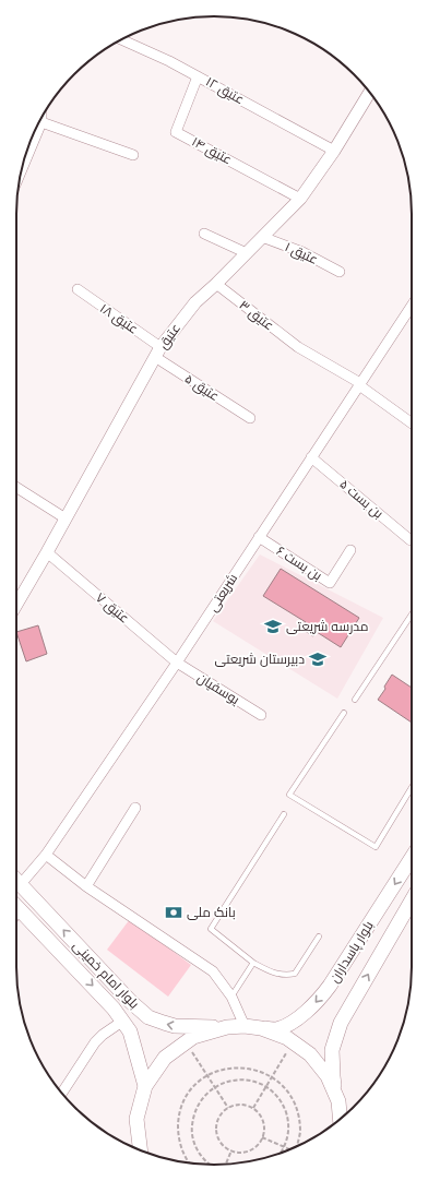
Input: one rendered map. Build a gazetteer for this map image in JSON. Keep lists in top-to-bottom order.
{
  "streets": {
    "main road": ["بلوار پاسداران", "بلوار امام خمینی"],
    "street": [
      "عتیق ۱۲",
      "عتیق ۱۴",
      "عتیق ۱",
      "عتیق ۳",
      "عتیق ۱۸",
      "عتیق",
      "عتیق ۵",
      "بن بست ۵",
      "بن بست ۶",
      "شریعتی",
      "عتیق ۷",
      "یوسفیان"
    ]
  },
  "crossings": [
    ["عتیق ۱۲", "عتیق ۱۴"],
    ["عتیق ۱۲", "عتیق"],
    ["عتیق ۱۴", "عتیق"],
    ["عتیق ۱", "عتیق"],
    ["عتیق ۳", "عتیق"],
    ["عتیق ۳", "شریعتی"],
    ["عتیق ۱۸", "عتیق"],
    ["عتیق ۱۸", "عتیق ۵"],
    ["عتیق", "عتیق ۵"],
    ["عتیق", "عتیق ۷"],
    ["بن بست ۵", "شریعتی"],
    ["بن بست ۶", "شریعتی"],
    ["شریعتی", "عتیق ۷"],
    ["شریعتی", "یوسفیان"],
    ["شریعتی", "بلوار امام خمینی"],
    ["عتیق ۷", "یوسفیان"]
  ],
  "places": {
    "school or university": ["مدرسه شریعتی", "دبیرستان شریعتی"],
    "bank": ["بانک ملی"]
  }
}
